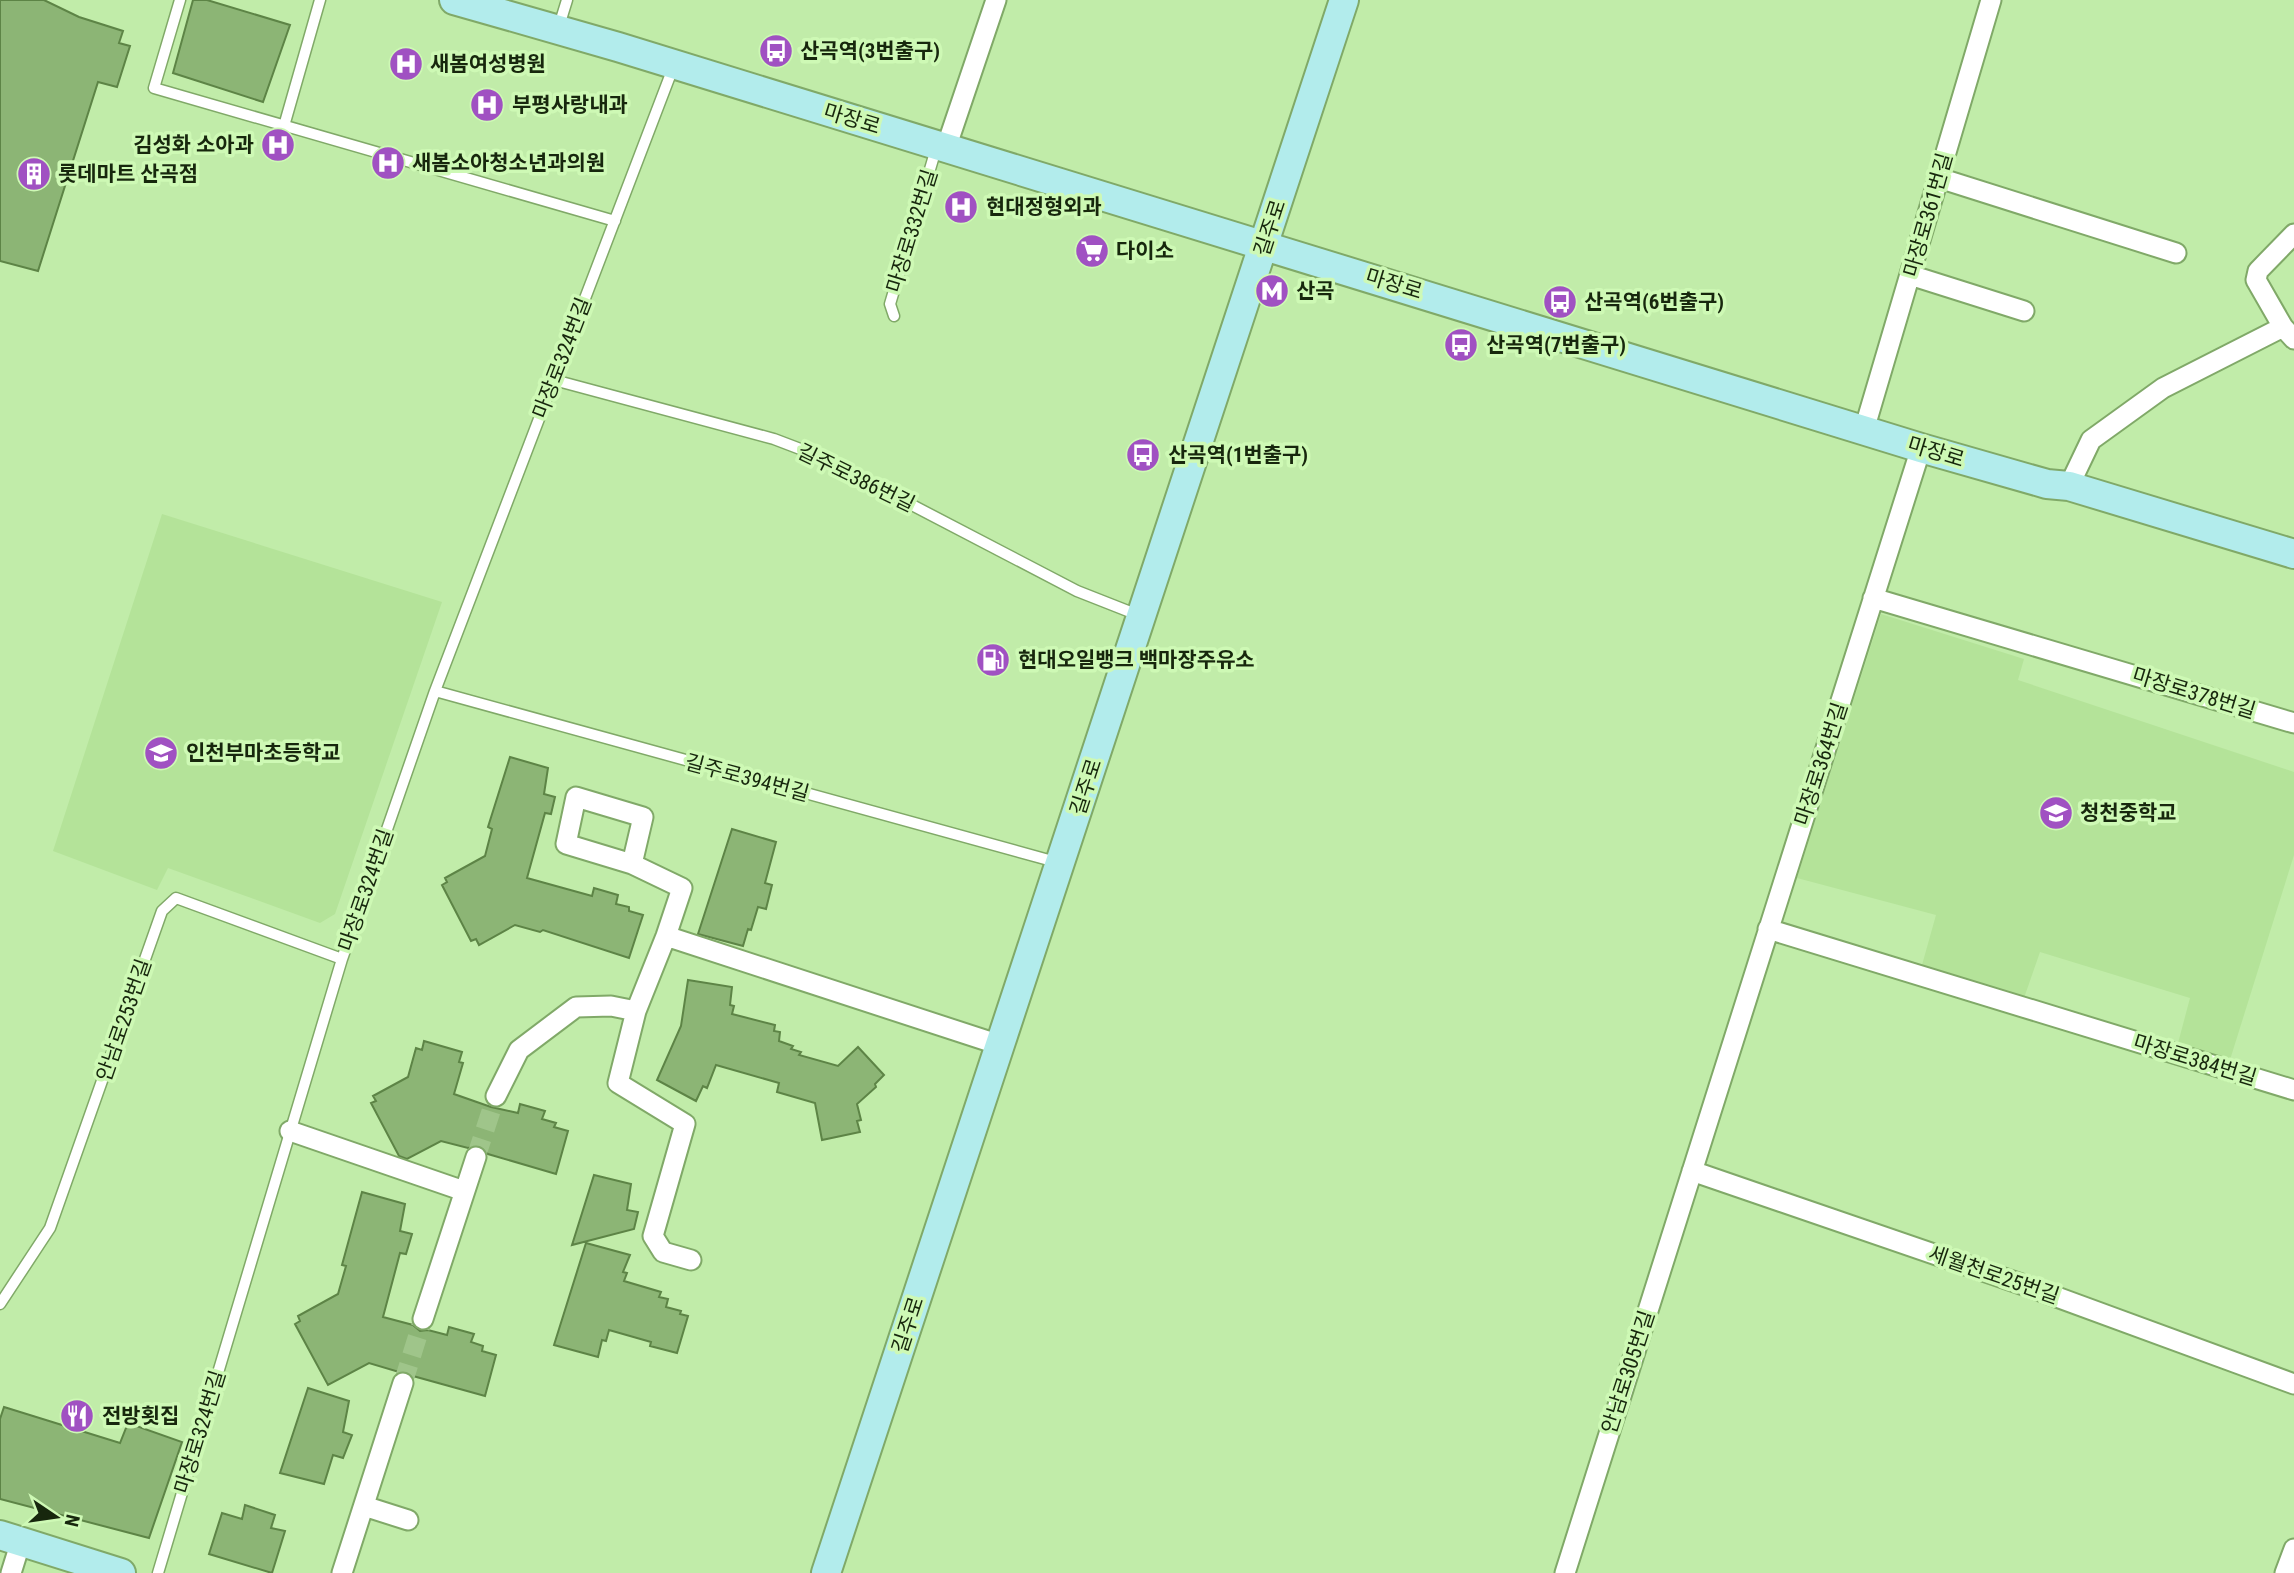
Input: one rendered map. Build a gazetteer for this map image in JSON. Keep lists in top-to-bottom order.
{
  "streets": {
    "main road": ["마장로", "길주로"],
    "street": [
      "마장로361번길",
      "마장로378번길",
      "마장로364번길",
      "마장로384번길",
      "세월천로25번길",
      "안남로305번길"
    ],
    "lane": [
      "마장로332번길",
      "마장로324번길",
      "길주로386번길",
      "길주로394번길",
      "안남로253번길"
    ]
  },
  "crossings": [
    ["마장로", "마장로361번길"],
    ["마장로", "길주로"],
    ["마장로", "마장로332번길"],
    ["마장로", "마장로324번길"],
    ["마장로", "마장로364번길"],
    ["길주로", "길주로386번길"],
    ["길주로", "길주로394번길"],
    ["마장로324번길", "길주로386번길"],
    ["마장로324번길", "길주로394번길"],
    ["마장로324번길", "안남로253번길"],
    ["마장로378번길", "마장로364번길"],
    ["마장로364번길", "마장로384번길"],
    ["마장로364번길", "세월천로25번길"],
    ["마장로364번길", "안남로305번길"],
    ["세월천로25번길", "안남로305번길"]
  ],
  "places": {
    "bus stop": [
      "산곡역(3번출구)",
      "산곡역(6번출구)",
      "산곡역(7번출구)",
      "산곡역(1번출구)"
    ],
    "hospital": [
      "새봄여성병원",
      "부평사랑내과",
      "김성화 소아과",
      "새봄소아청소년과의원",
      "현대정형외과"
    ],
    "building": ["롯데마트 산곡점"],
    "supermarket": ["다이소"],
    "metro station": ["산곡"],
    "fuel station": ["현대오일뱅크 백마장주유소"],
    "school or university": ["인천부마초등학교", "청천중학교"],
    "restaurant": ["전방횟집"]
  },
  "north": "right"
}
